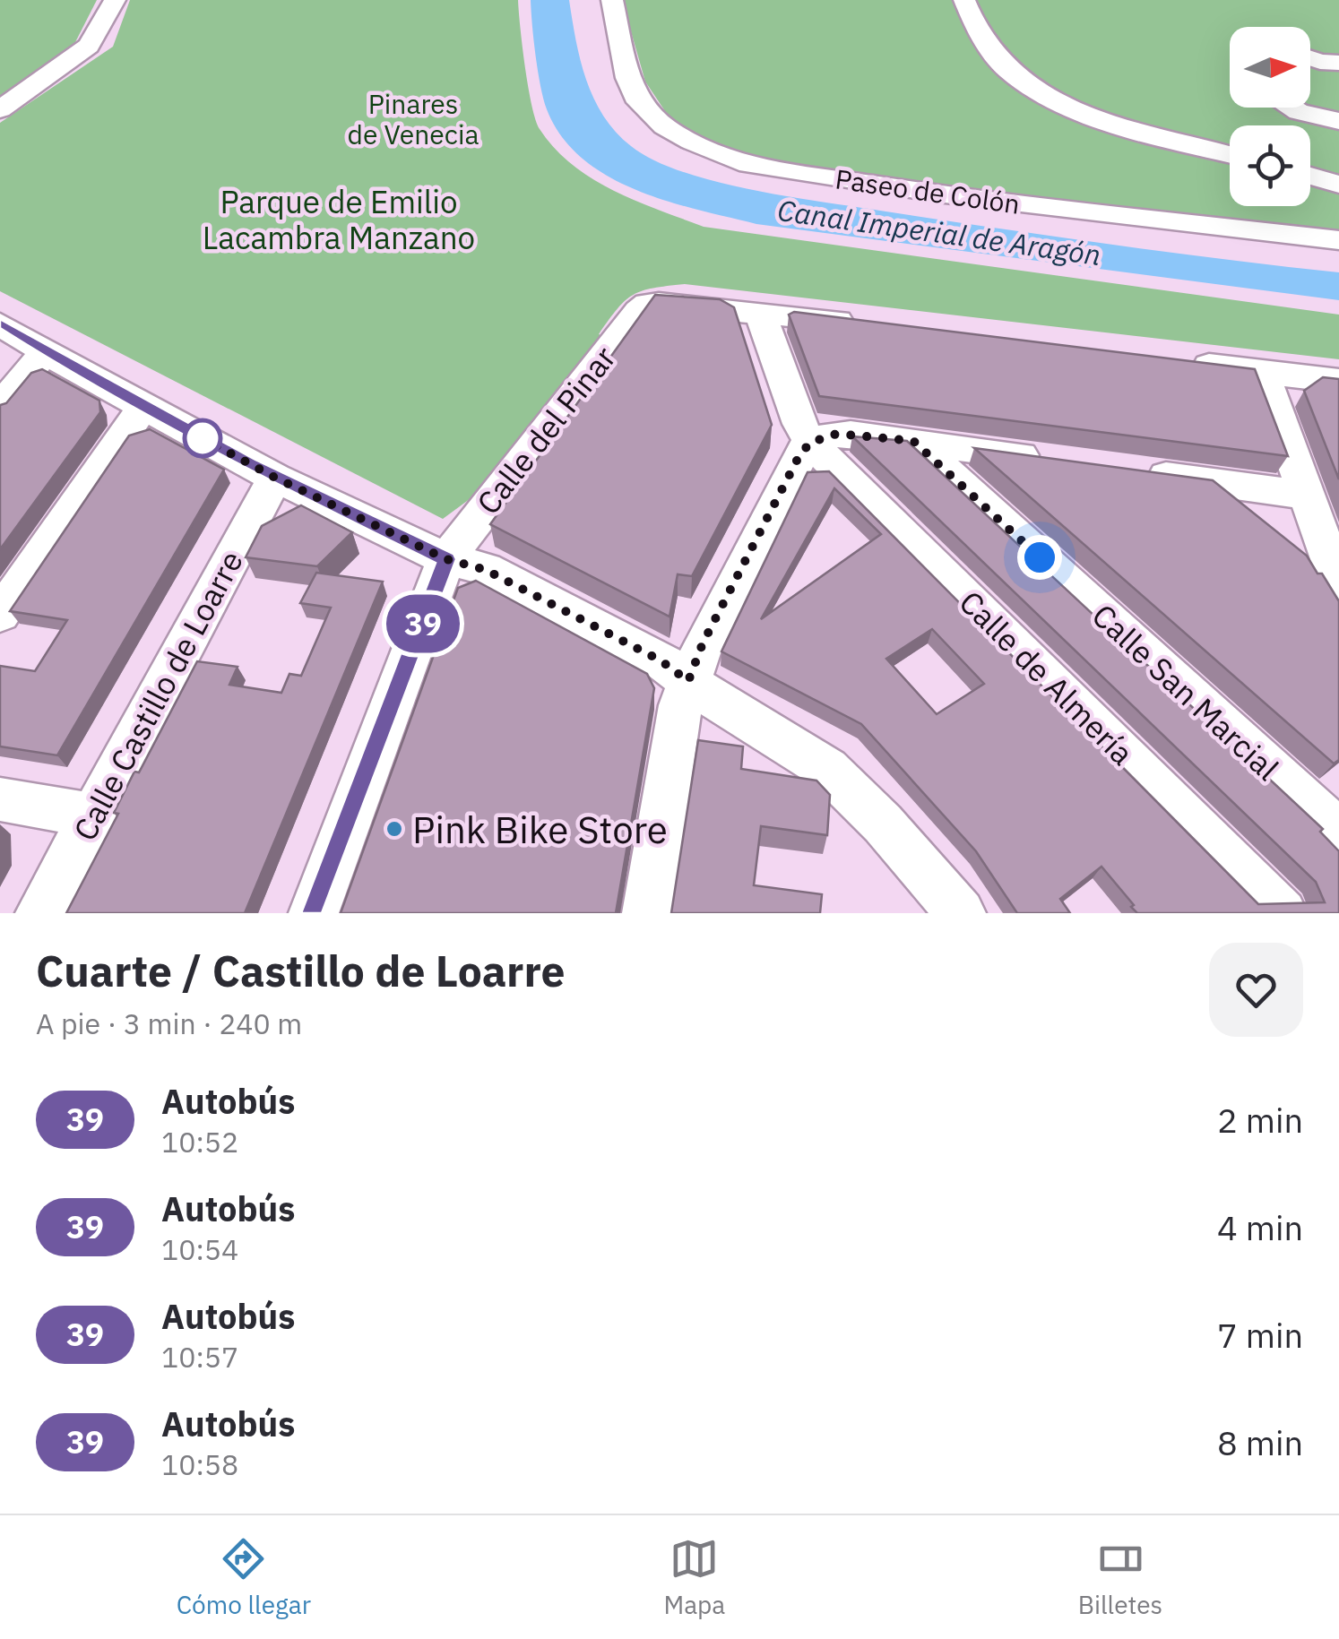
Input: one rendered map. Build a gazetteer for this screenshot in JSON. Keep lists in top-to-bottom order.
{
  "streets": {
    "street": [
      "Paseo de Colón",
      "Calle del Pinar",
      "Calle de Almería",
      "Calle San Marcial",
      "Calle Castillo de Loarre"
    ]
  },
  "water": ["Canal Imperial de Aragón"],
  "parks": ["Pinares de Venecia", "Parque de Emilio Lacambra Manzano"],
  "places": ["Pink Bike Store"],
  "lines": ["bus line 39"],
  "north": "right",
  "page": {
    "on_map": "39",
    "heading": ["Cuarte / Castillo de Loarre", "A pie · 3 min · 240 m"],
    "list": [
      {
        "mark": "39",
        "name": "Autobús",
        "note": "10:52",
        "value": "2 min"
      },
      {
        "mark": "39",
        "name": "Autobús",
        "note": "10:54",
        "value": "4 min"
      },
      {
        "mark": "39",
        "name": "Autobús",
        "note": "10:57",
        "value": "7 min"
      },
      {
        "mark": "39",
        "name": "Autobús",
        "note": "10:58",
        "value": "8 min"
      }
    ],
    "tabs": ["Cómo llegar", "Mapa", "Billetes"]
  }
}
